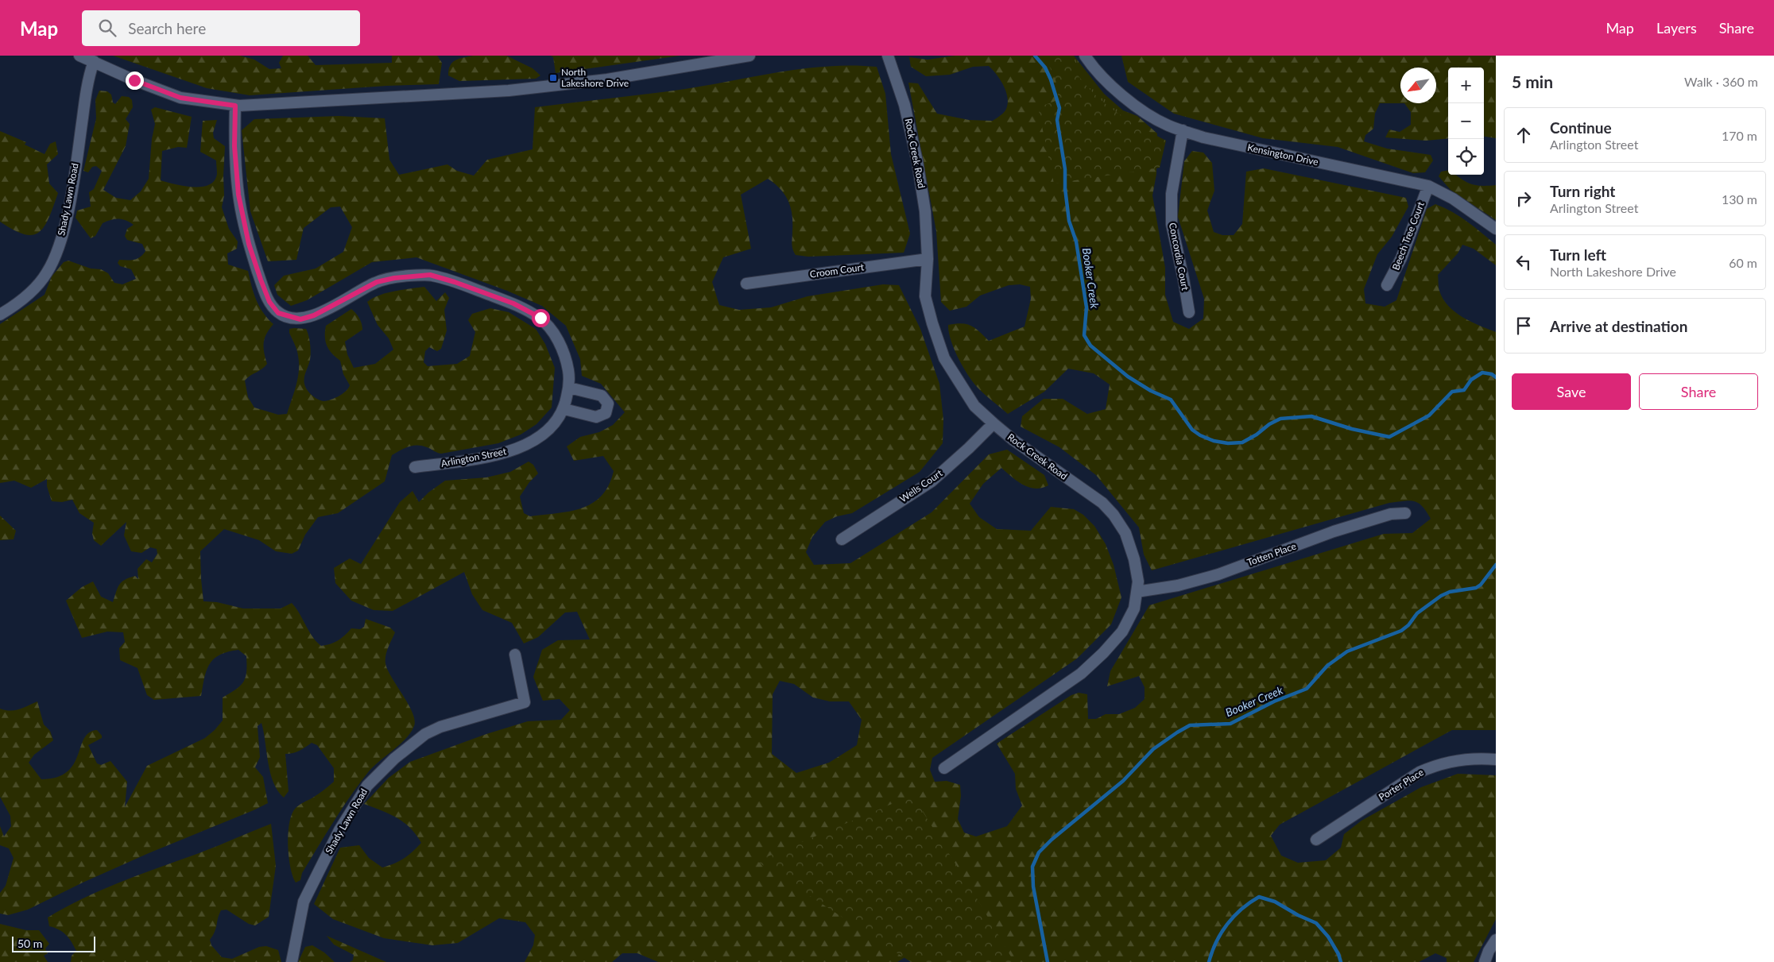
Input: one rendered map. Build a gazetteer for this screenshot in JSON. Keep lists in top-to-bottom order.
{
  "streets": {
    "street": [
      "Rock Creek Road",
      "Kensington Drive",
      "Shady Lawn Road",
      "Beech Tree Court",
      "Concordia Court",
      "Croom Court",
      "Arlington Street",
      "Wells Court",
      "Totten Place",
      "Porter Place"
    ]
  },
  "crossings": [
    ["Rock Creek Road", "Croom Court"],
    ["Rock Creek Road", "Wells Court"],
    ["Rock Creek Road", "Totten Place"],
    ["Kensington Drive", "Beech Tree Court"],
    ["Kensington Drive", "Concordia Court"]
  ],
  "water": ["Booker Creek"],
  "places": {
    "transit": ["North Lakeshore Drive"]
  },
  "scale_bar": "50 m",
  "north": "bottom left",
  "page": {
    "header": "Map",
    "search": "Search here",
    "nav": ["Map", "Layers", "Share"],
    "heading": ["5 min", "Walk · 360 m"],
    "map_buttons": ["+", "−"],
    "list": [
      ["Continue", "Arlington Street", "170 m"],
      ["Turn right", "Arlington Street", "130 m"],
      ["Turn left", "North Lakeshore Drive", "60 m"],
      "Arrive at destination"
    ],
    "buttons": ["Save", "Share"],
    "scale": "50 m"
  }
}
